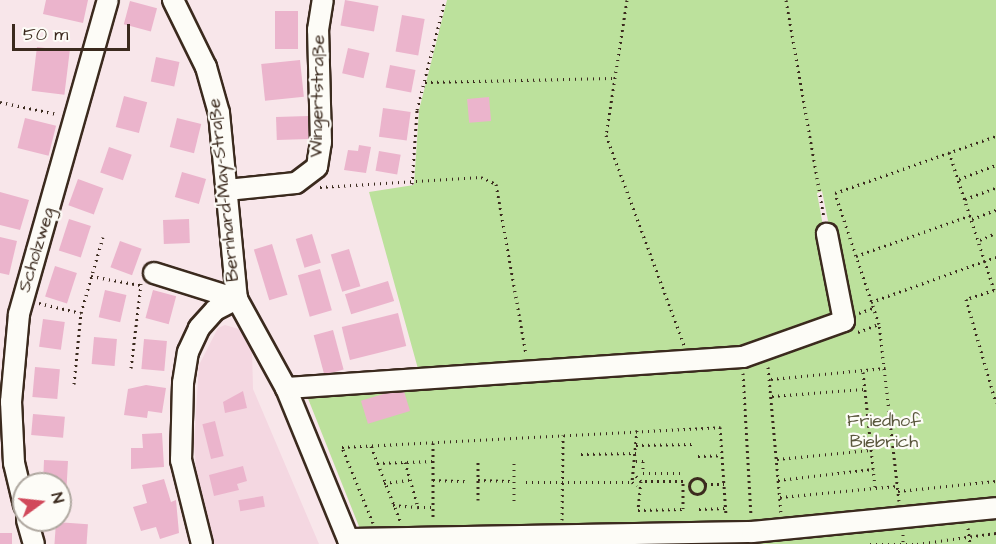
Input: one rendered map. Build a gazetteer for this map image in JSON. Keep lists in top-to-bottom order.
{
  "streets": {
    "street": ["Wingertstraße", "Bernhard-May-Straße", "Scholzweg"]
  },
  "crossings": [
    ["Wingertstraße", "Bernhard-May-Straße"]
  ],
  "parks": ["Friedhof Biebrich"],
  "scale_bar": "50 m",
  "north": "right"
}
